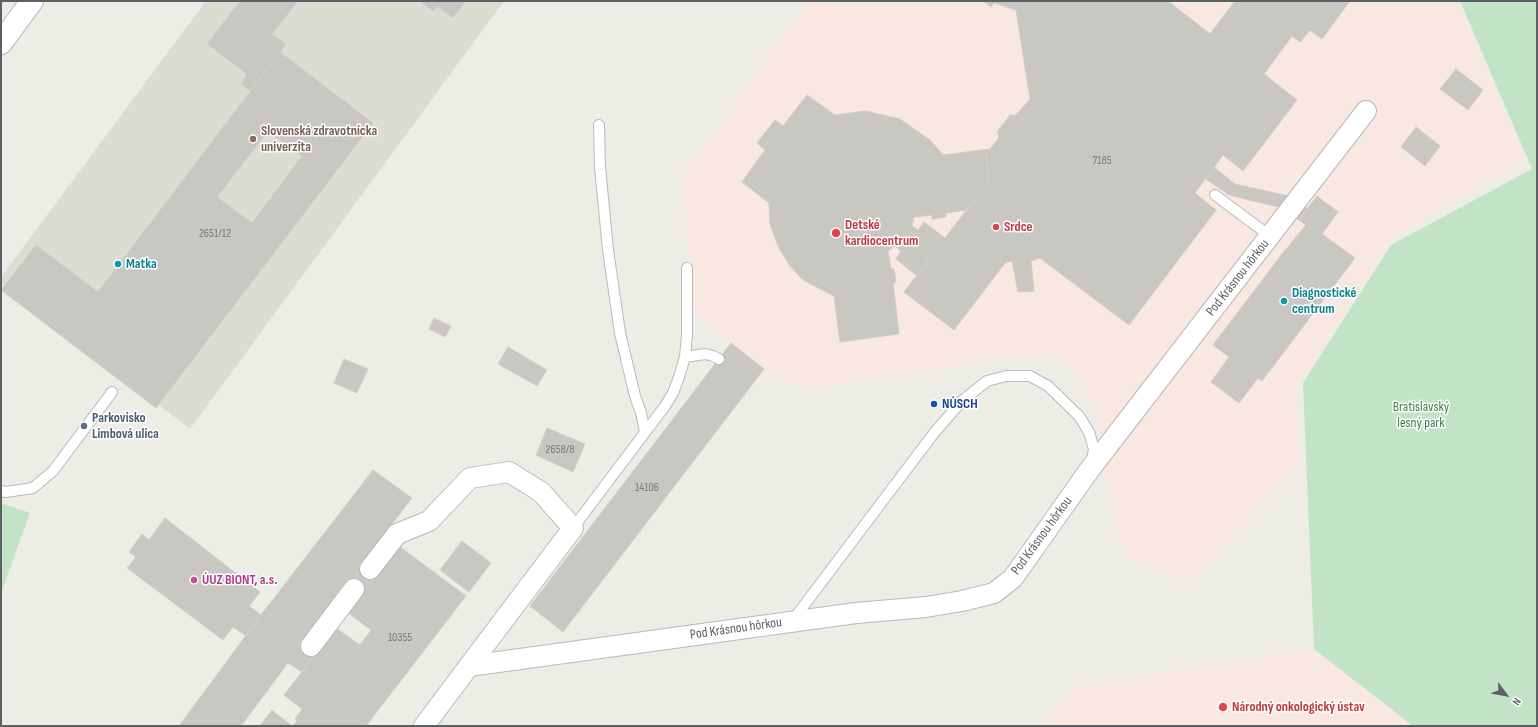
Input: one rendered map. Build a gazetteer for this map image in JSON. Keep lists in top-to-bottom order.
{
  "streets": {
    "street": ["Pod Krásnou hôrkou"]
  },
  "parks": ["Bratislavský lesný park"],
  "places": [
    "Slovenská zdravotnícka univerzita",
    "Srdce",
    "Detské kardiocentrum",
    "Matka",
    "Diagnostické centrum",
    "NÚSCH",
    "Parkovisko Limbová ulica",
    "ÚUZ BIONT, a.s.",
    "Národný onkologický ústav"
  ],
  "house_numbers": [
    "7185",
    "2651/12",
    "2658/8",
    "14106",
    "10355"
  ],
  "north": "bottom right"
}
